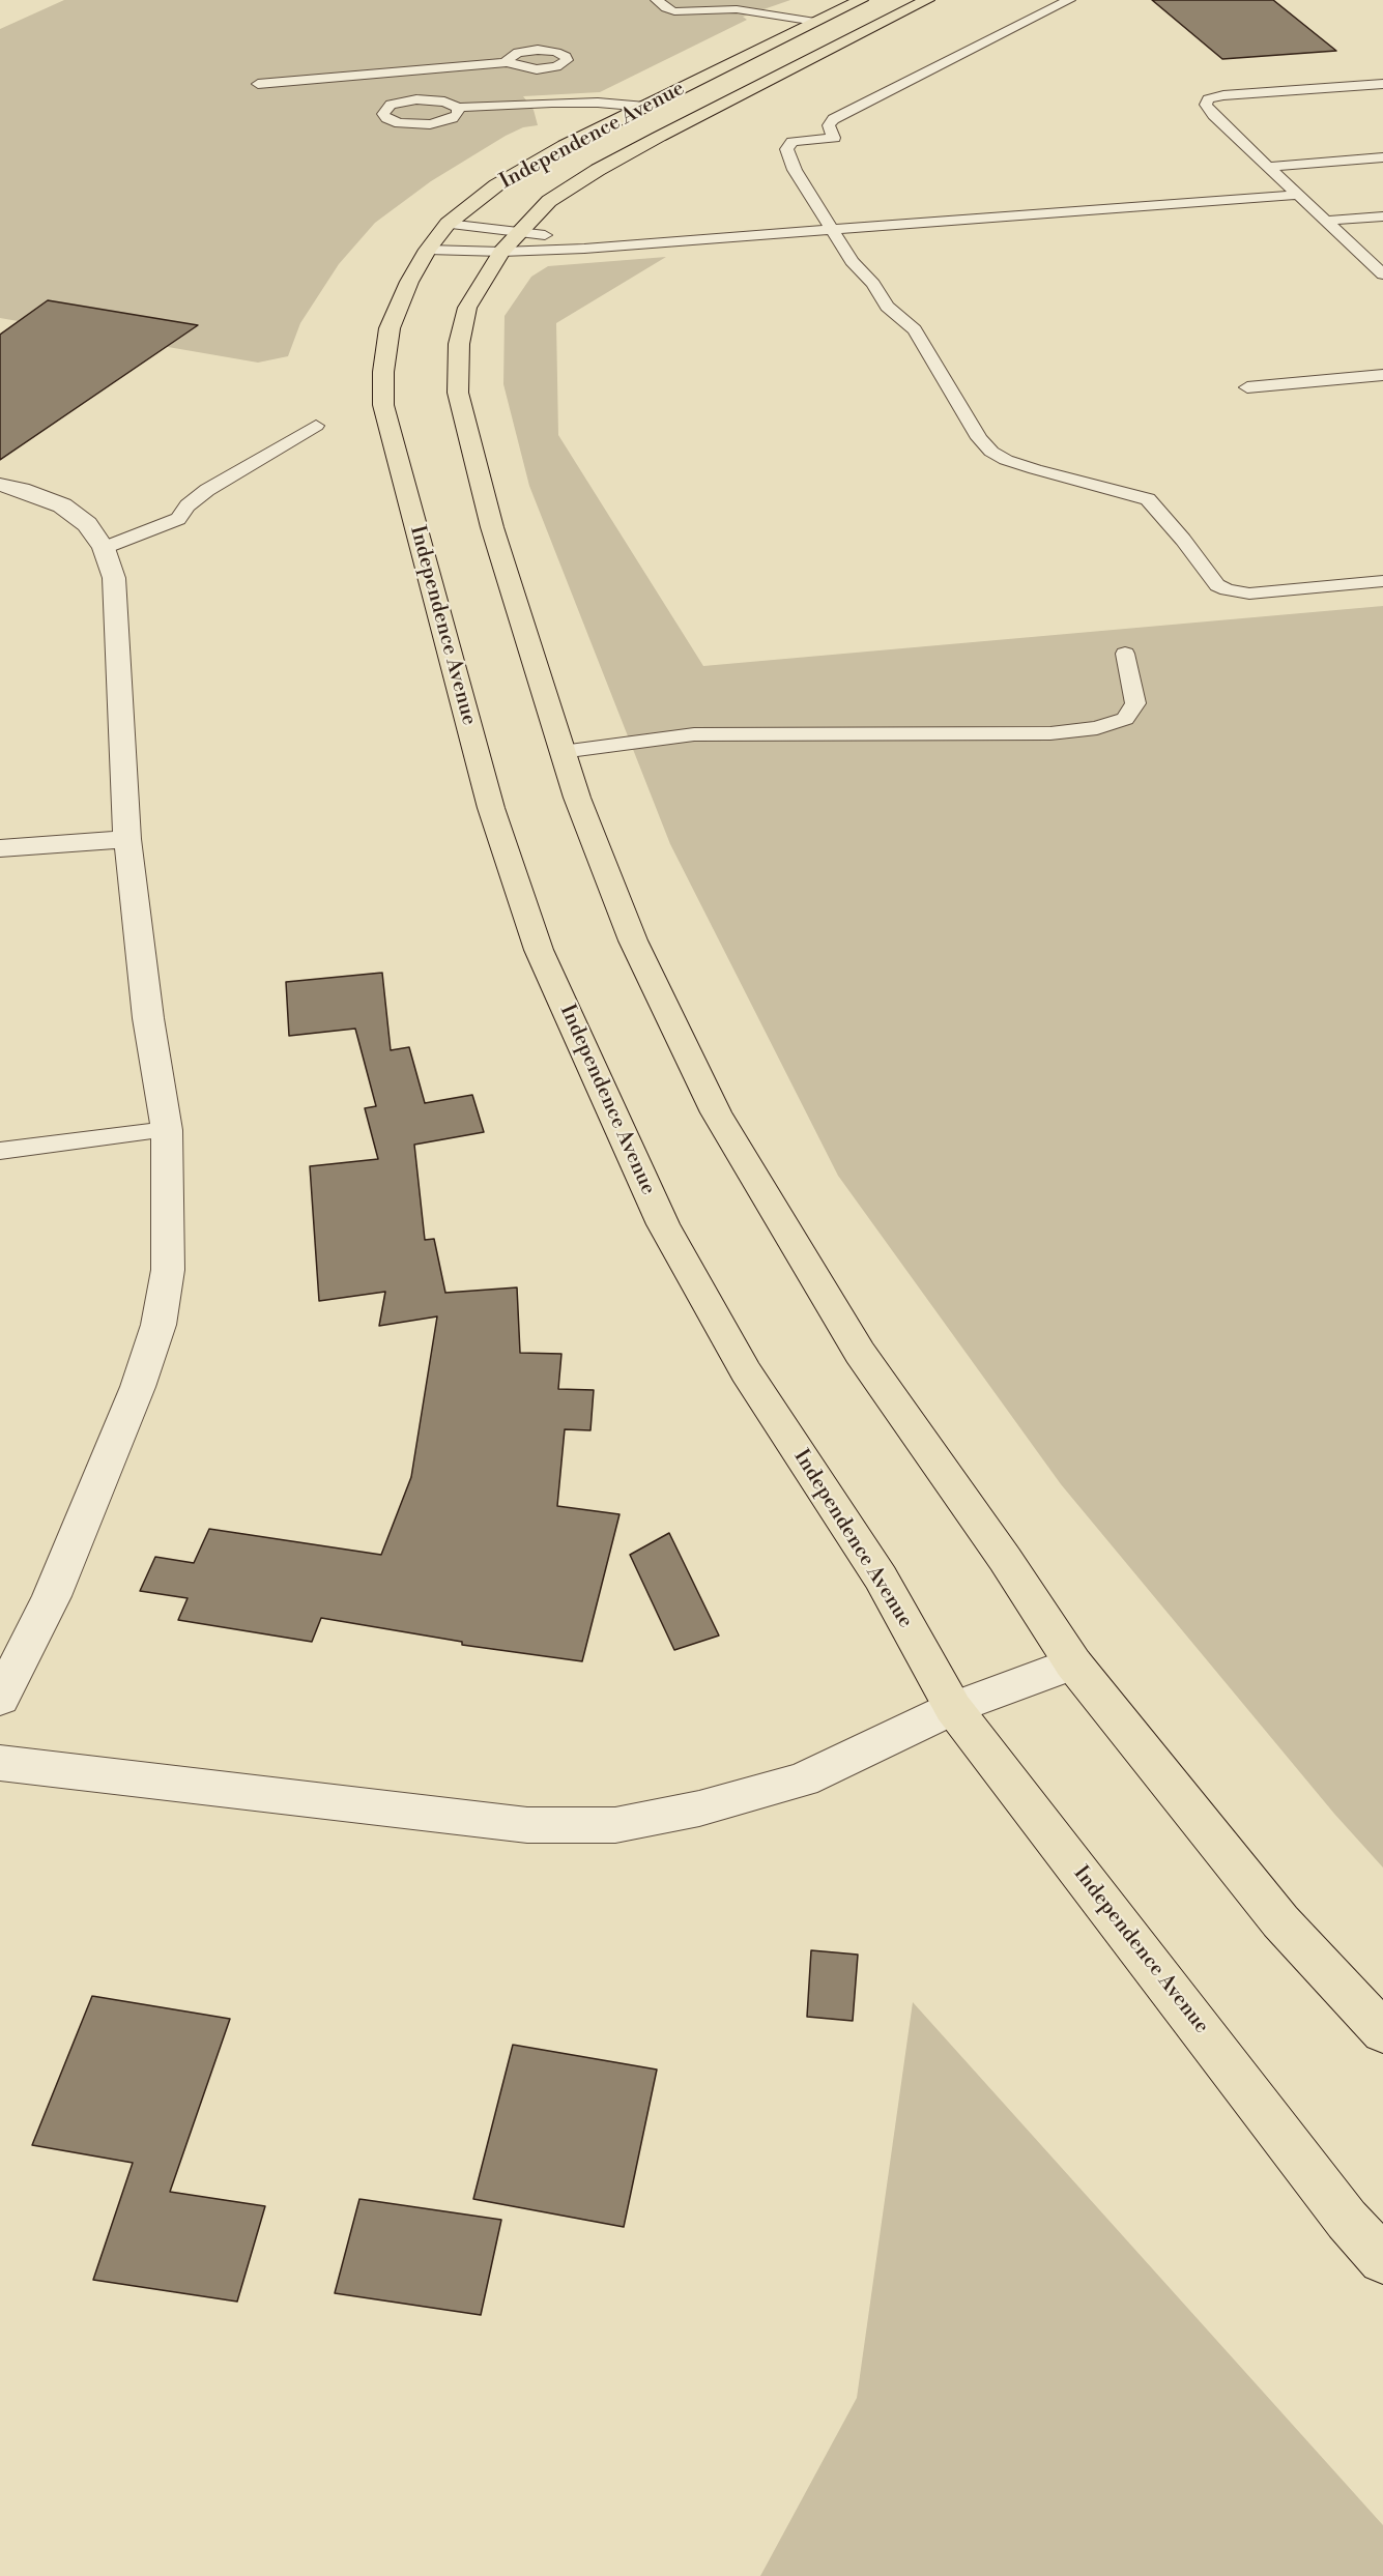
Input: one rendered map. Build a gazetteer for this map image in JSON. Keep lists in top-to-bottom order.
{
  "streets": {
    "main road": ["Independence Avenue"]
  }
}
